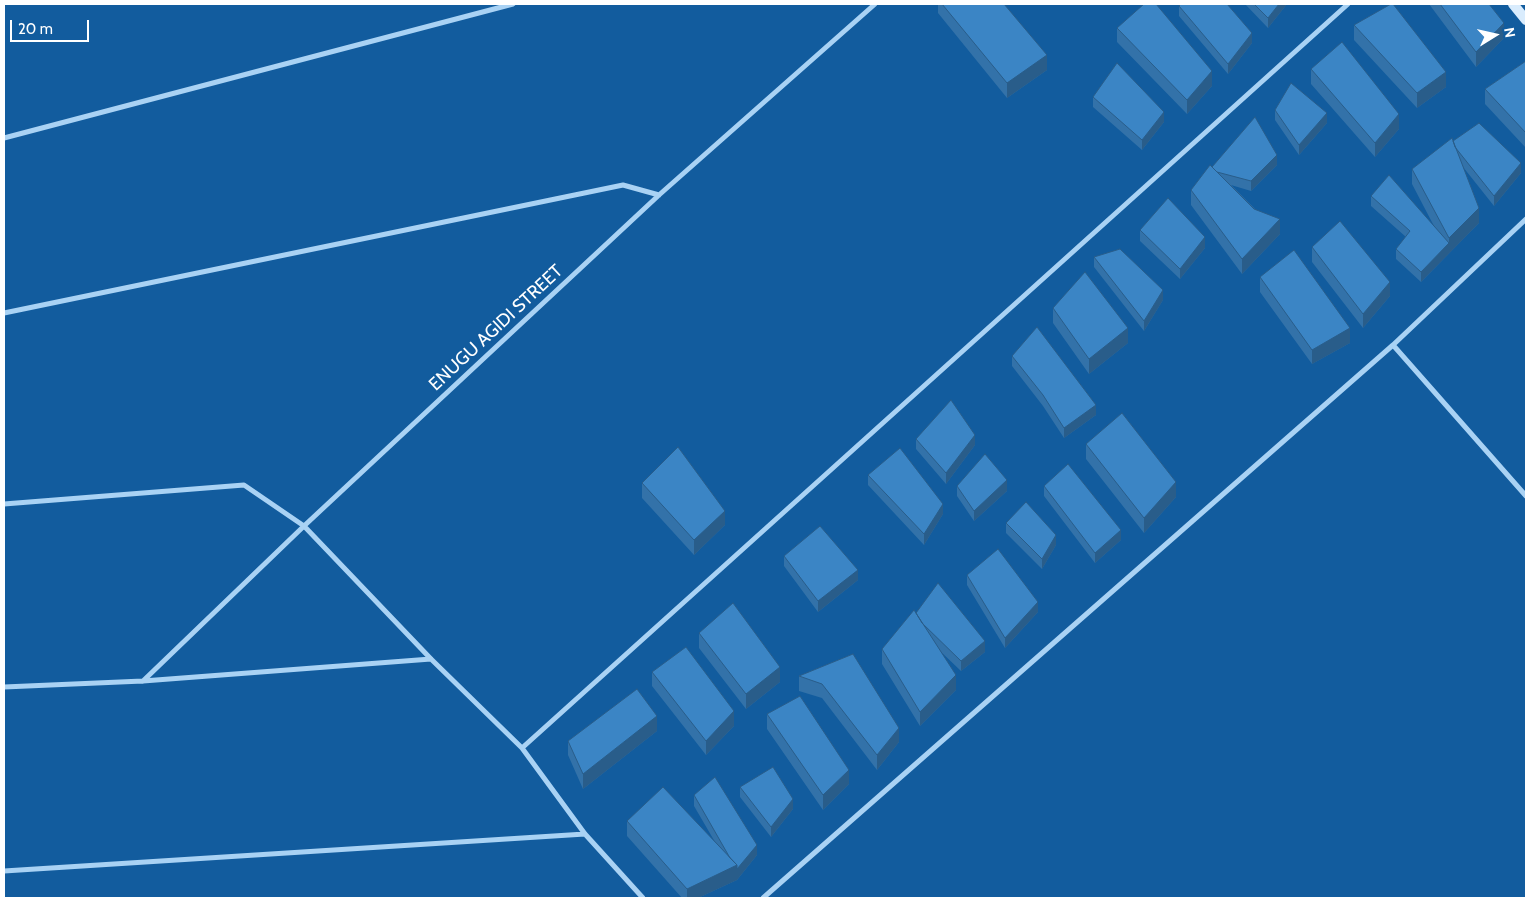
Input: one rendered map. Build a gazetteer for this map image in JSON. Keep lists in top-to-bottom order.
{
  "streets": {
    "street": ["ENUGU AGIDI STREET"]
  },
  "scale_bar": "20 m",
  "north": "right"
}
